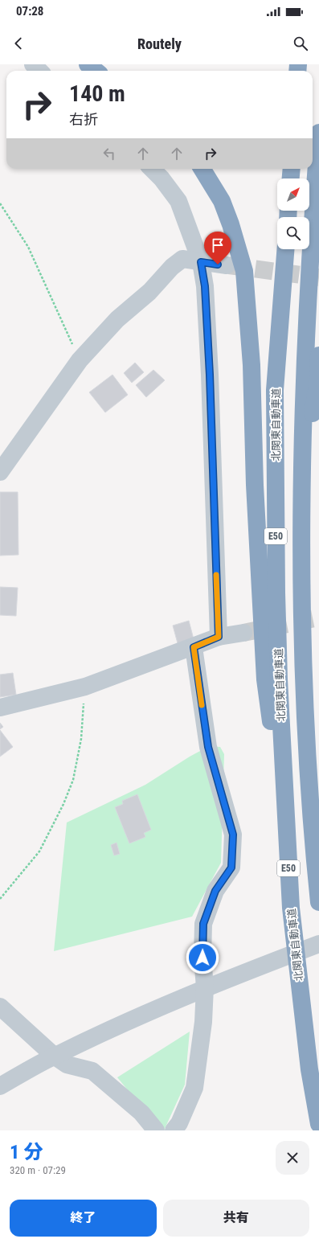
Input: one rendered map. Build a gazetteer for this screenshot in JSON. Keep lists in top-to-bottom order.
{
  "streets": {
    "highway": ["北関東自動車道", "E50"]
  },
  "north": "top right",
  "page": {
    "status": "07:28",
    "header": "Routely",
    "turn": ["140 m", "右折"],
    "heading": ["1 分", "320 m · 07:29"],
    "buttons": ["終了", "共有"]
  }
}
